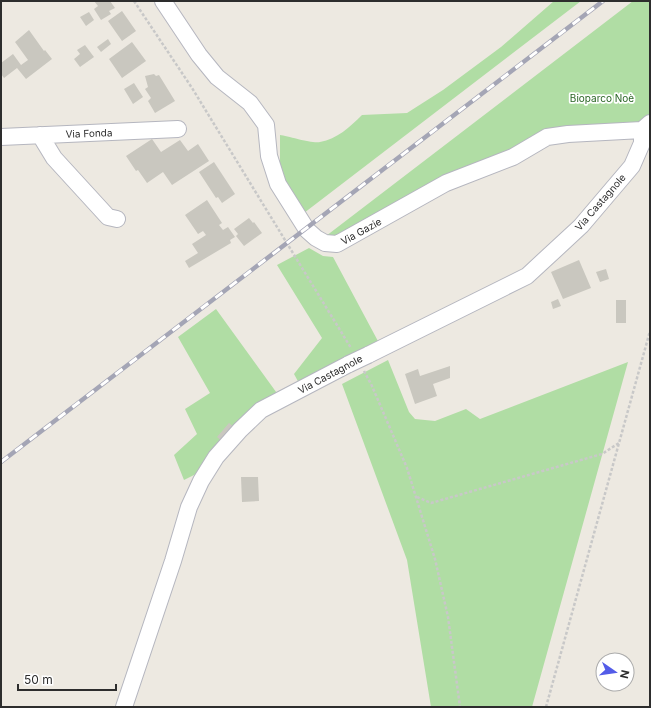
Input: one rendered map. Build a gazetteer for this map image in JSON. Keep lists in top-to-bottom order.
{
  "streets": {
    "street": ["Via Fonda", "Via Castagnole", "Via Gazie"]
  },
  "crossings": [
    ["Via Castagnole", "Via Gazie"]
  ],
  "parks": ["Bioparco Noè"],
  "scale_bar": "50 m",
  "north": "right"
}
